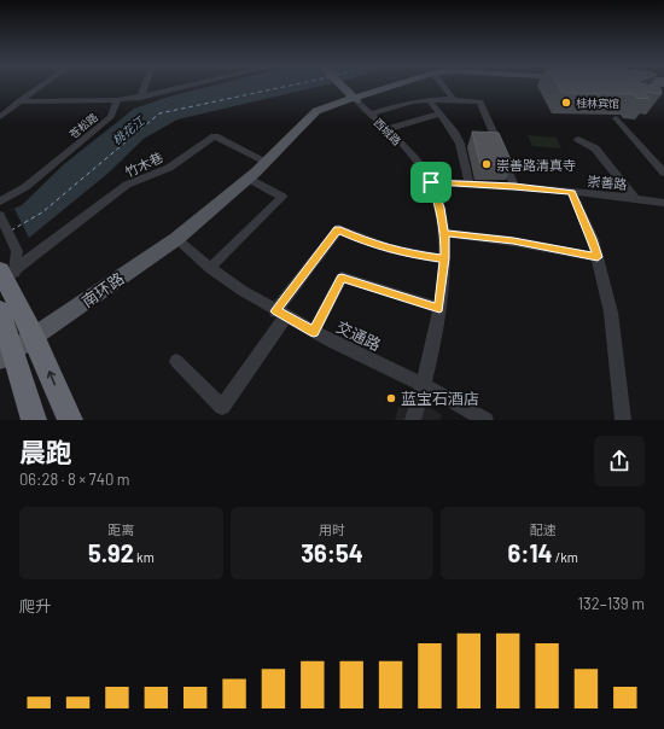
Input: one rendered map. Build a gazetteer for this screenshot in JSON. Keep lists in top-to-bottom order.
{
  "streets": {
    "main road": ["西城路", "南环路"],
    "street": [
      "苍松路",
      "竹木巷",
      "崇善路",
      "交通路"
    ]
  },
  "crossings": [
    ["西城路", "崇善路"],
    ["西城路", "南环路"],
    ["西城路", "交通路"],
    ["竹木巷", "南环路"],
    ["南环路", "交通路"]
  ],
  "water": ["桃花江"],
  "places": ["桂林宾馆", "崇善路清真寺", "蓝宝石酒店"],
  "page": {
    "heading": ["晨跑", "06:28 · 8 × 740 m"],
    "stats": [
      ["距离", "5.92 km"],
      ["用时", "36:54"],
      ["配速", "6:14 /km"]
    ],
    "chart": ["爬升", "132–139 m"]
  }
}
